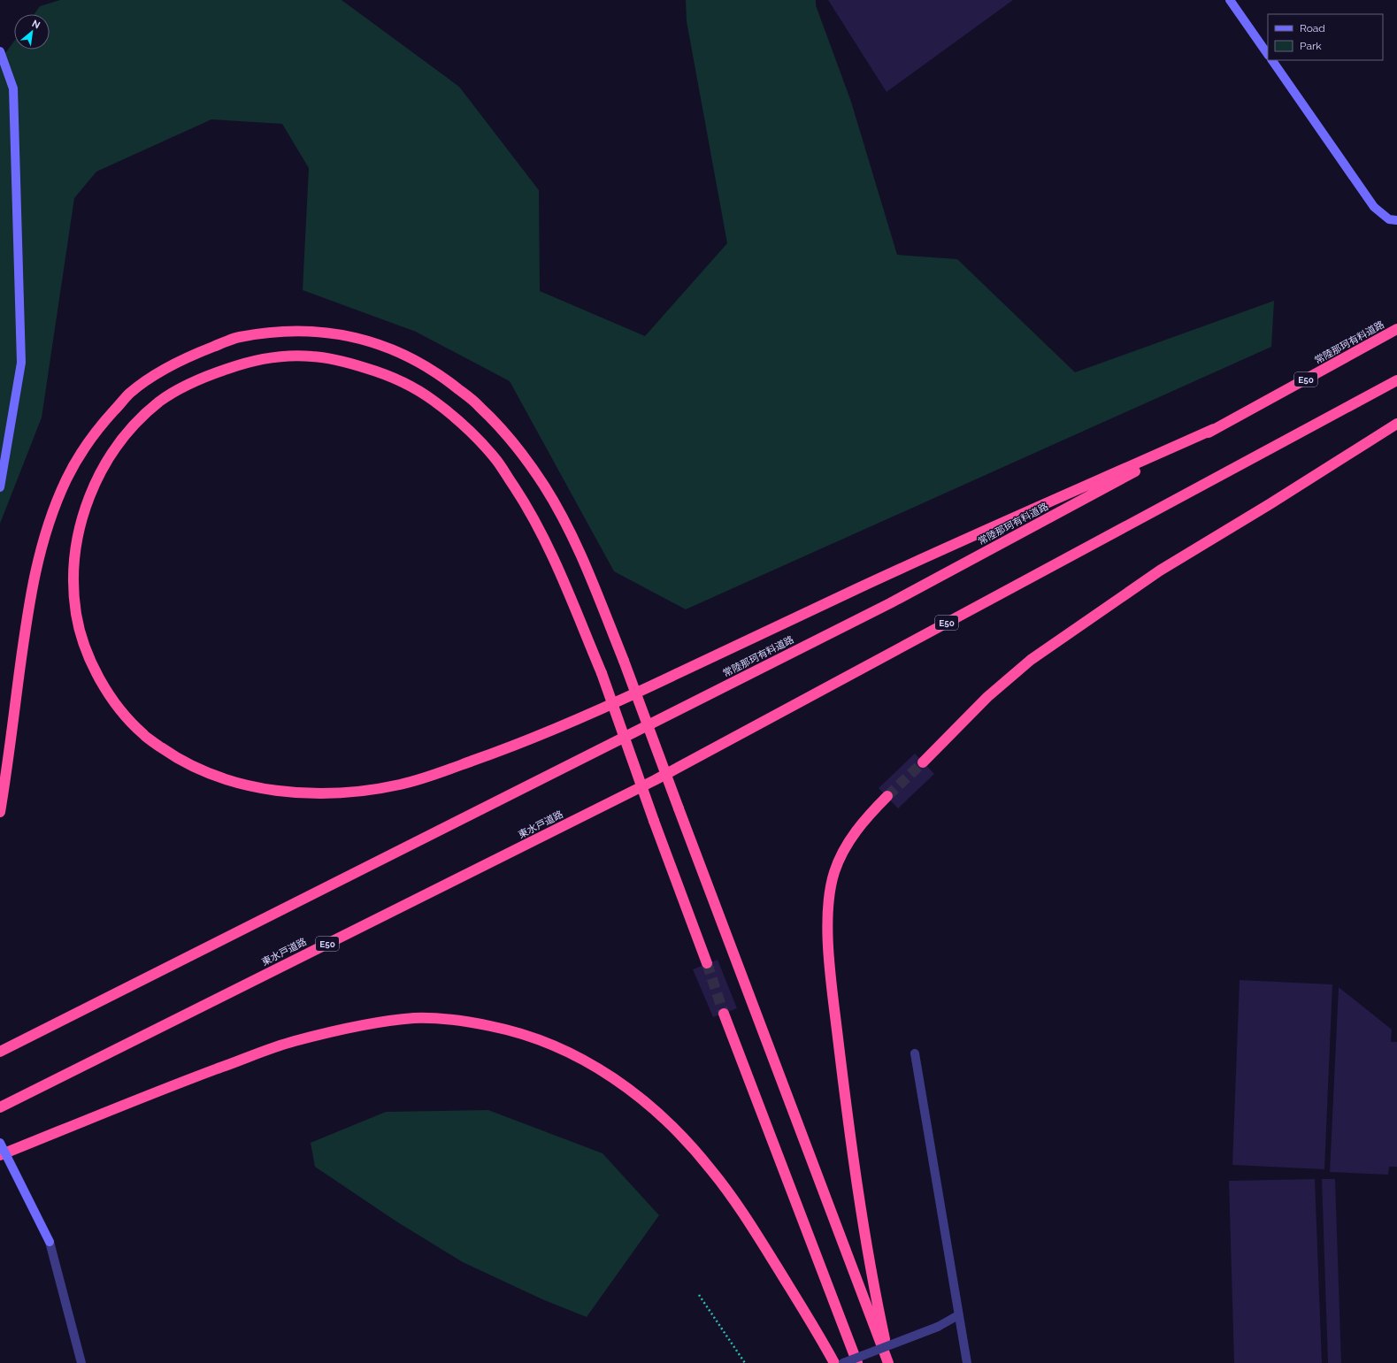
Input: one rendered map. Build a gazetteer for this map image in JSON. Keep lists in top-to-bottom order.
{
  "streets": {
    "highway": ["常陸那珂有料道路", "E50", "東水戸道路"]
  },
  "legend": ["Road", "Park"],
  "north": "top right"
}
